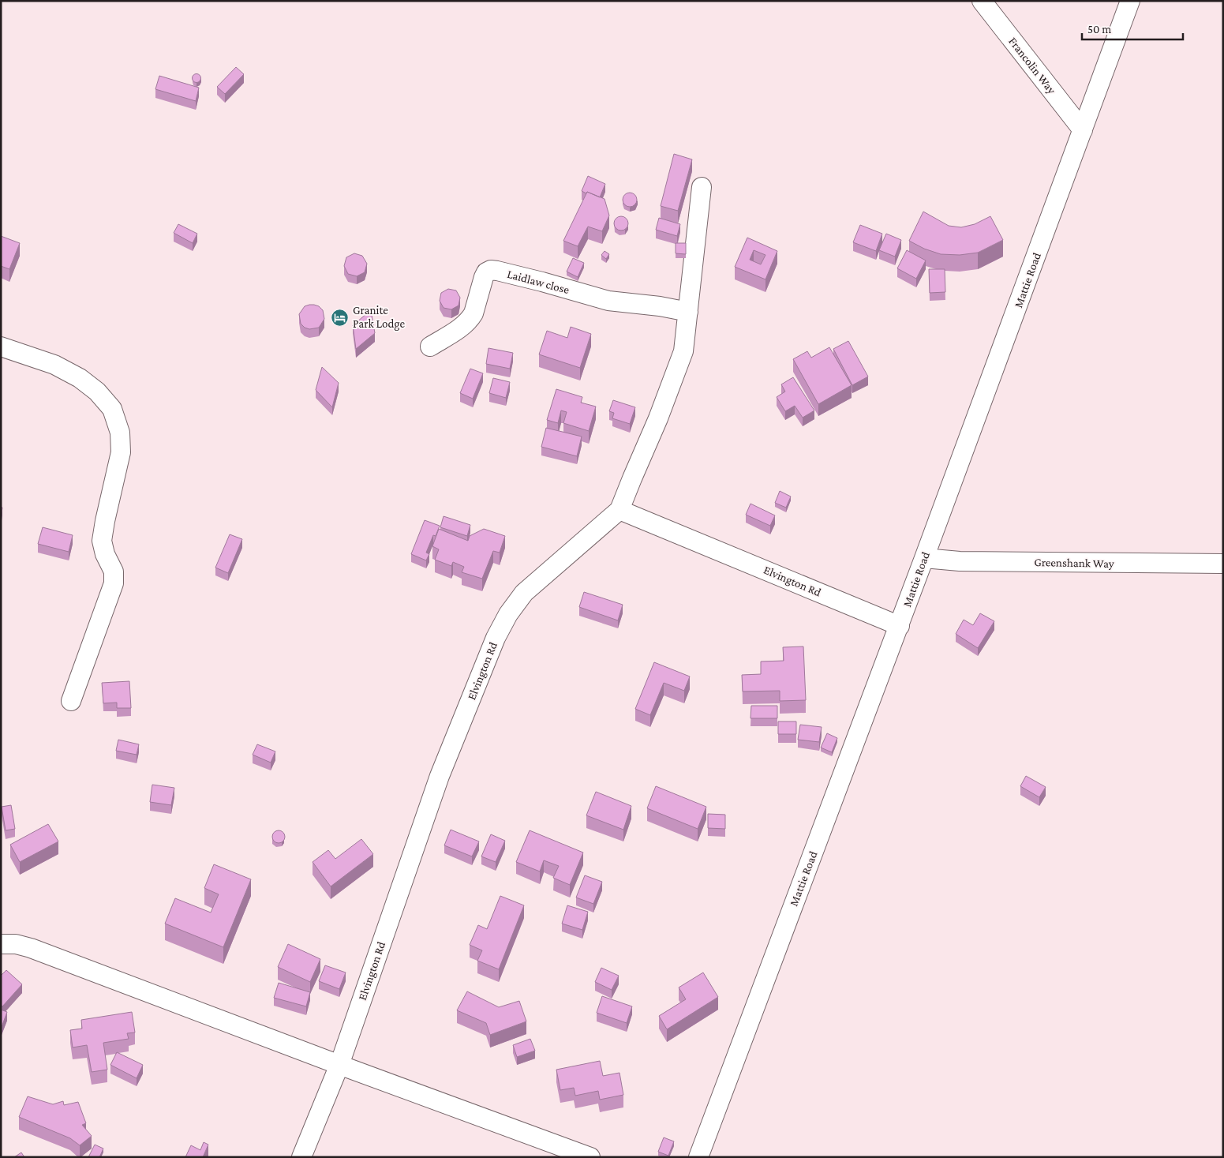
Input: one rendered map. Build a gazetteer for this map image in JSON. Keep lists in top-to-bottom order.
{
  "streets": {
    "street": [
      "Francolin Way",
      "Mattie Road",
      "Laidlaw close",
      "Greenshank Way",
      "Elvington Rd"
    ]
  },
  "crossings": [
    ["Francolin Way", "Mattie Road"],
    ["Mattie Road", "Greenshank Way"],
    ["Mattie Road", "Elvington Rd"]
  ],
  "places": {
    "hotel": ["Granite Park Lodge"]
  },
  "scale_bar": "50 m"
}
